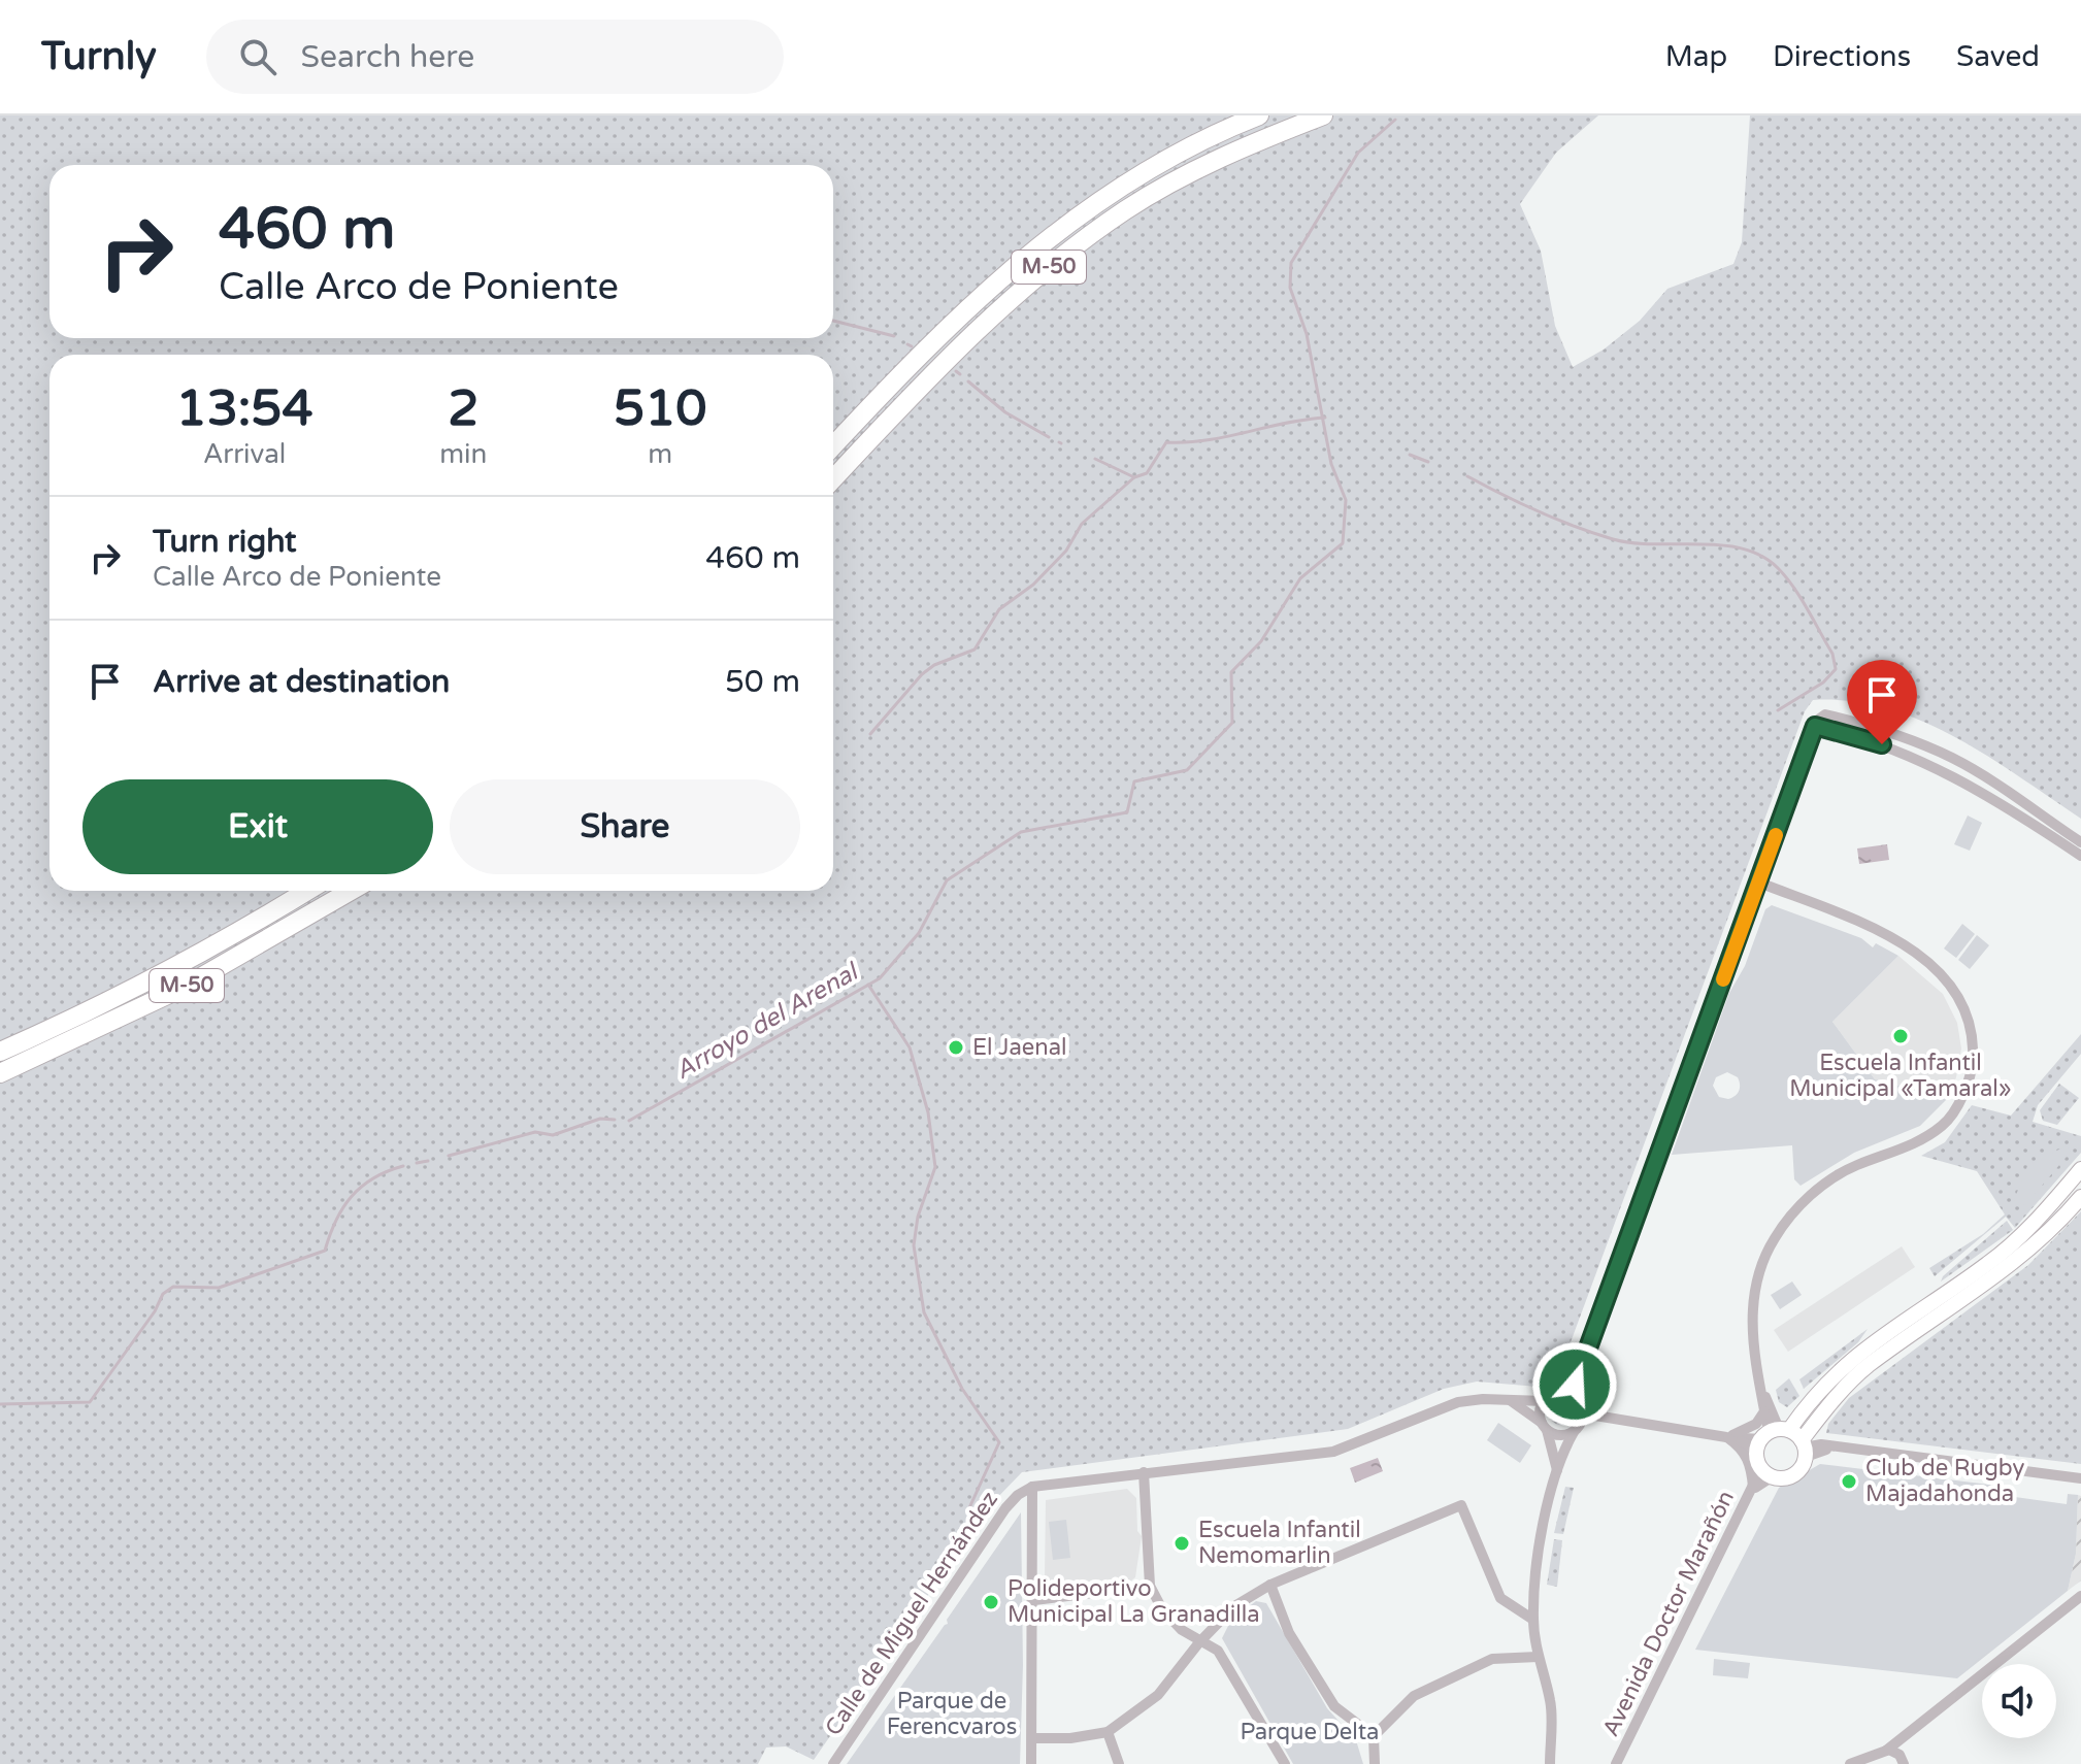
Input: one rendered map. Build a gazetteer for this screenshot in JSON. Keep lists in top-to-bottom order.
{
  "streets": {
    "highway": ["M-50"],
    "street": ["Calle de Miguel Hernández", "Avenida Doctor Marañón"]
  },
  "water": ["Arroyo del Arenal"],
  "parks": ["Parque de Ferencvaros", "Parque Delta"],
  "places": [
    "Escuela Infantil Municipal «Tamaral»",
    "El Jaenal",
    "Club de Rugby Majadahonda",
    "Escuela Infantil Nemomarlin",
    "Polideportivo Municipal La Granadilla"
  ],
  "page": {
    "header": "Turnly",
    "search": "Search here",
    "nav": ["Map", "Directions", "Saved"],
    "turn": ["460 m", "Calle Arco de Poniente"],
    "eta": [
      "13:54",
      "Arrival",
      "2",
      "min",
      "510",
      "m"
    ],
    "list": [
      {
        "name": "Turn right",
        "note": "Calle Arco de Poniente",
        "value": "460 m"
      },
      {
        "name": "Arrive at destination",
        "value": "50 m"
      }
    ],
    "buttons": ["Exit", "Share"]
  }
}
